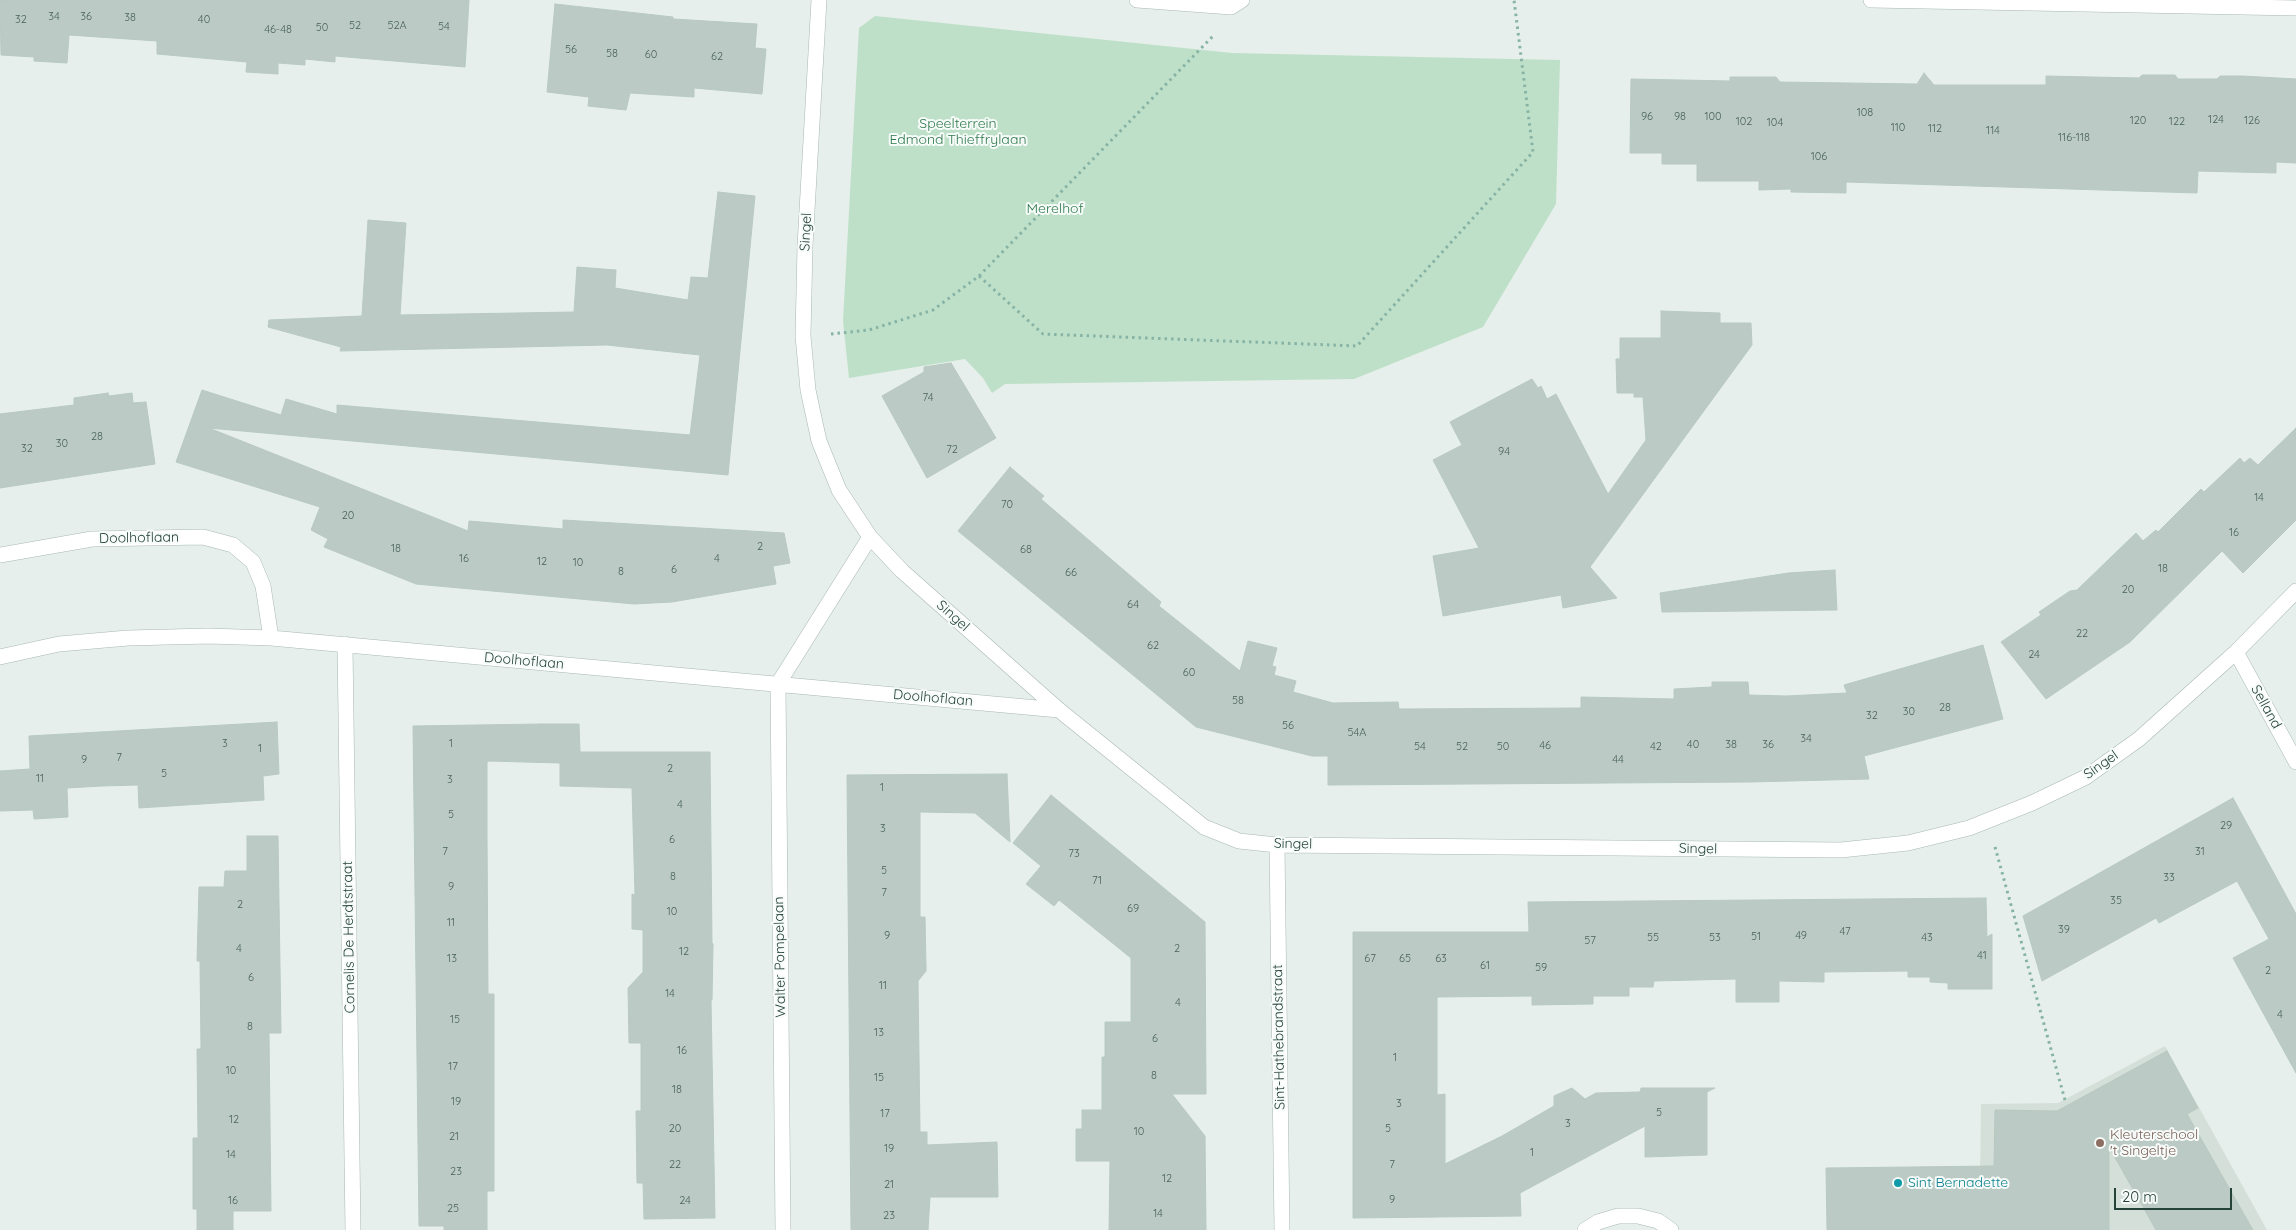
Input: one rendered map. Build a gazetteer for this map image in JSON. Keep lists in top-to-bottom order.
{
  "streets": {
    "street": [
      "Singel",
      "Doolhoflaan",
      "Selland",
      "Cornelis De Herdtstraat",
      "Walter Pompelaan",
      "Sint-Hathebrandstraat"
    ]
  },
  "crossings": [
    ["Singel", "Doolhoflaan"],
    ["Singel", "Selland"],
    ["Singel", "Sint-Hathebrandstraat"],
    ["Doolhoflaan", "Cornelis De Herdtstraat"],
    ["Doolhoflaan", "Walter Pompelaan"]
  ],
  "parks": ["Speelterrein Edmond Thieffrylaan", "Merelhof"],
  "places": ["Kleuterschool 't Singeltje", "Sint Bernadette"],
  "house_numbers": [
    "34",
    "36",
    "38",
    "32",
    "40",
    "52",
    "52A",
    "54",
    "50",
    "46-48",
    "56",
    "58",
    "60",
    "62",
    "108",
    "96",
    "98",
    "100",
    "124",
    "120",
    "126",
    "102",
    "122",
    "104",
    "110",
    "112",
    "114",
    "116-118",
    "106",
    "74",
    "28",
    "30",
    "32",
    "72",
    "94",
    "14",
    "70",
    "20",
    "16",
    "2",
    "18",
    "68",
    "16",
    "4",
    "12",
    "10",
    "18",
    "6",
    "8",
    "66",
    "20",
    "64",
    "22",
    "62",
    "24",
    "60",
    "58",
    "28",
    "30",
    "32",
    "56",
    "54A",
    "34",
    "3",
    "1",
    "40",
    "38",
    "36",
    "46",
    "54",
    "52",
    "50",
    "42",
    "1",
    "7",
    "9",
    "44",
    "2",
    "5",
    "11",
    "3",
    "1",
    "4",
    "5",
    "29",
    "3",
    "6",
    "7",
    "31",
    "73",
    "5",
    "8",
    "33",
    "71",
    "9",
    "7",
    "35",
    "2",
    "69",
    "10",
    "11",
    "39",
    "47",
    "9",
    "49",
    "51",
    "55",
    "53",
    "43",
    "57",
    "4",
    "2",
    "12",
    "41",
    "13",
    "67",
    "65",
    "63",
    "61",
    "59",
    "2",
    "6",
    "11",
    "14",
    "4",
    "4",
    "15",
    "8",
    "13",
    "6",
    "16",
    "1",
    "17",
    "10",
    "8",
    "15",
    "18",
    "19",
    "3",
    "5",
    "17",
    "12",
    "3",
    "20",
    "5",
    "10",
    "21",
    "19",
    "1",
    "14",
    "22",
    "7",
    "23",
    "12",
    "21",
    "9",
    "16",
    "24",
    "25",
    "14",
    "23"
  ],
  "scale_bar": "20 m"
}
